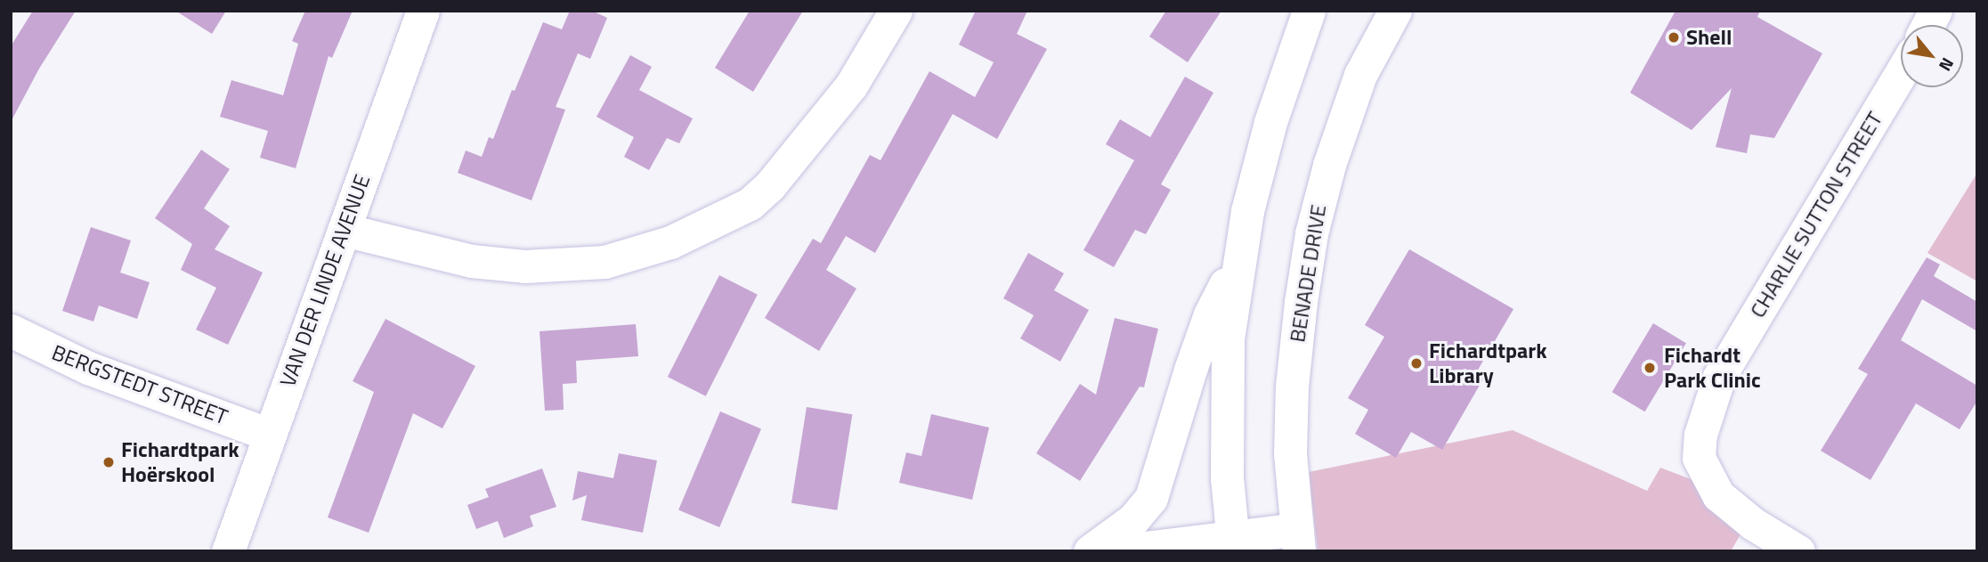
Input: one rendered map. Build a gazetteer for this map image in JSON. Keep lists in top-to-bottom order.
{
  "streets": {
    "street": [
      "CHARLIE SUTTON STREET",
      "BENADE DRIVE",
      "VAN DER LINDE AVENUE",
      "BERGSTEDT STREET"
    ]
  },
  "crossings": [
    ["VAN DER LINDE AVENUE", "BERGSTEDT STREET"]
  ],
  "places": [
    "Shell",
    "Fichardtpark Library",
    "Fichardt Park Clinic",
    "Fichardtpark Hoërskool"
  ],
  "north": "bottom right"
}
